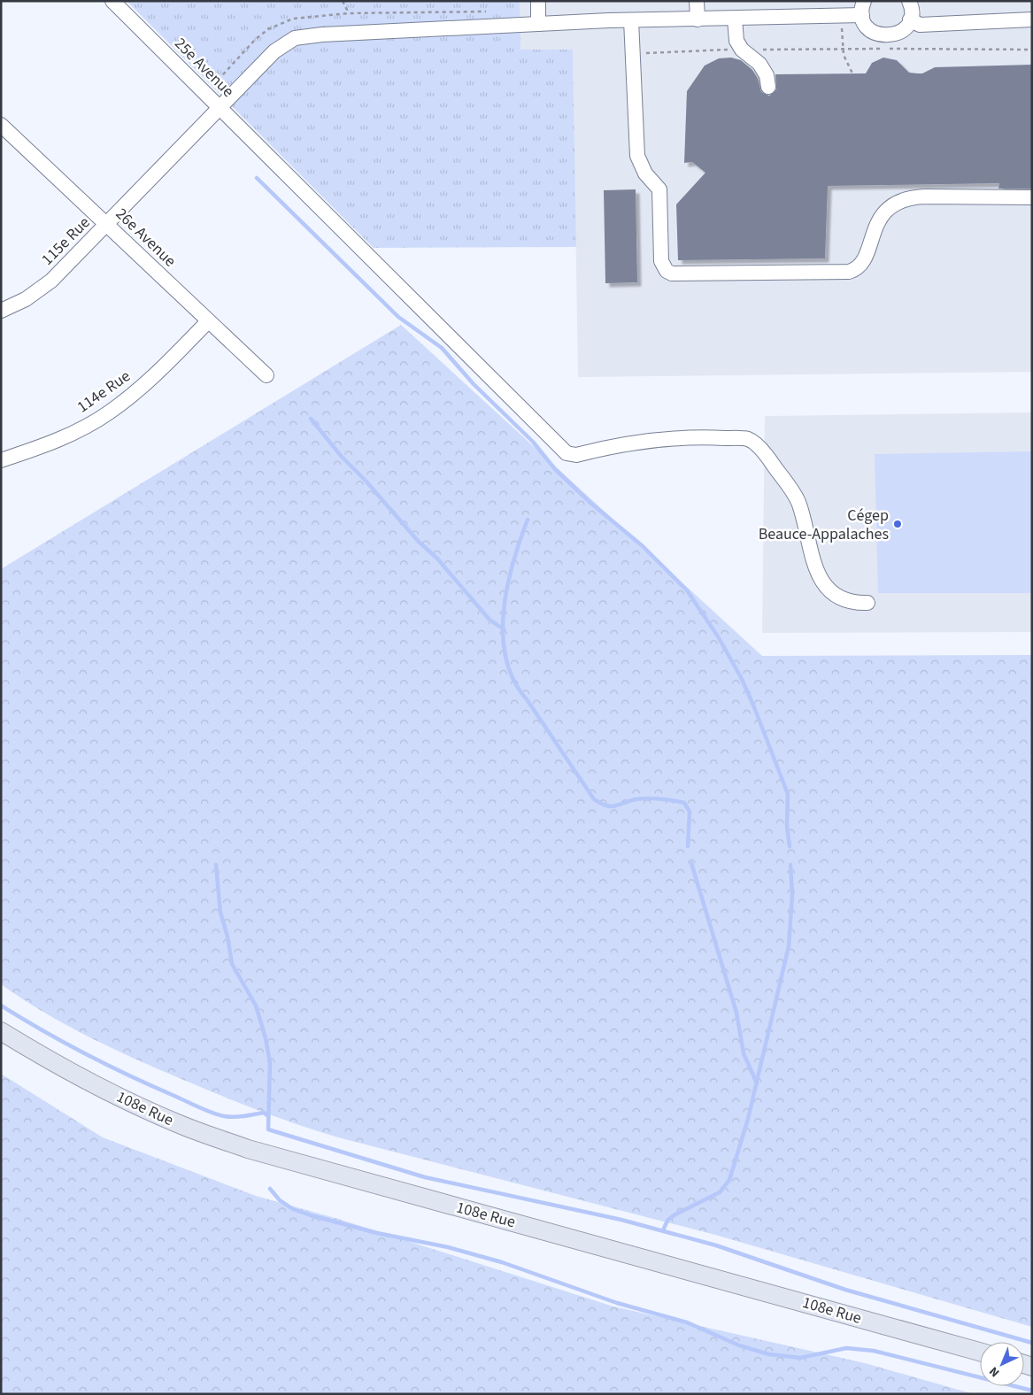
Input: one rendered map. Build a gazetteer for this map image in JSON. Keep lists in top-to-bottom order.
{
  "streets": {
    "main road": ["108e Rue"],
    "street": [
      "25e Avenue",
      "26e Avenue",
      "115e Rue",
      "114e Rue"
    ]
  },
  "crossings": [
    ["25e Avenue", "115e Rue"],
    ["26e Avenue", "115e Rue"],
    ["26e Avenue", "114e Rue"]
  ],
  "places": ["Cégep Beauce-Appalaches"],
  "north": "bottom left"
}
